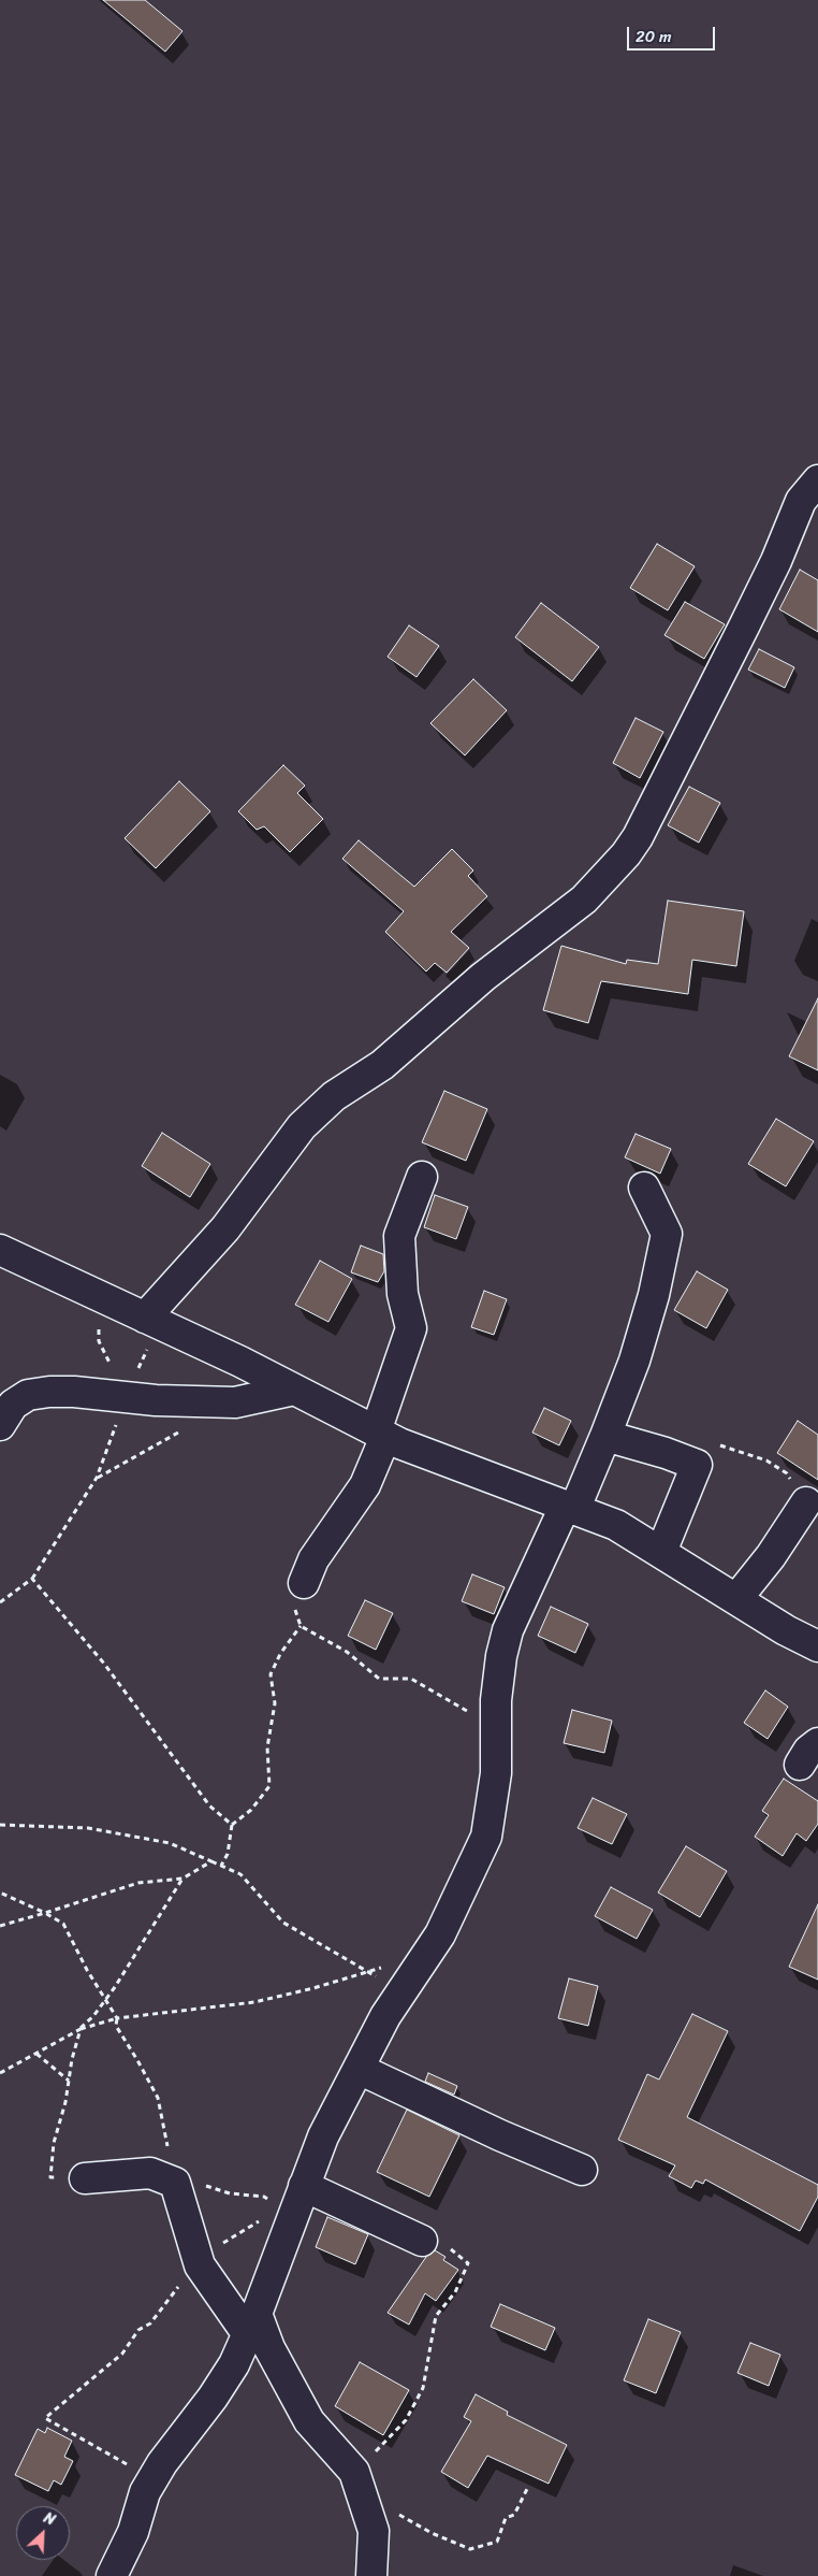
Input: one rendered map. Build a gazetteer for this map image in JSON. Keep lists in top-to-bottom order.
{
  "scale_bar": "20 m",
  "north": "top right"
}
